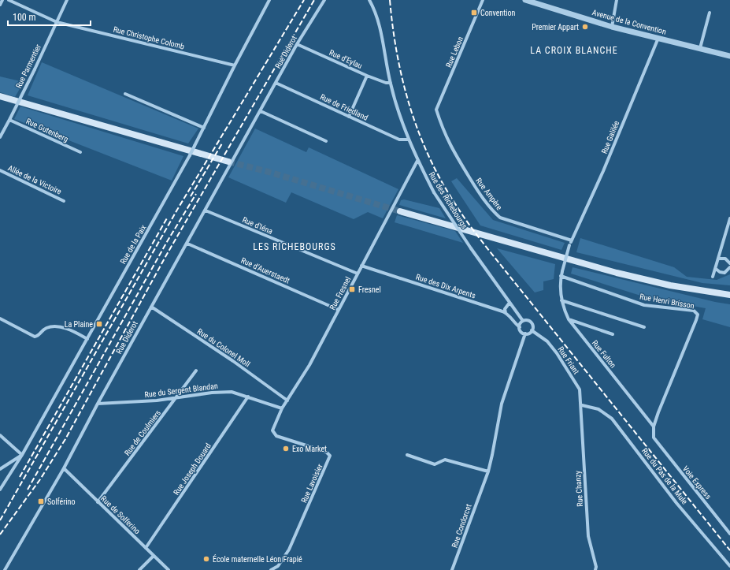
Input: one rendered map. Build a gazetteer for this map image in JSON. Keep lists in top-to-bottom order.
{
  "streets": {
    "street": [
      "Avenue de la Convention",
      "Rue Christophe Colomb",
      "Rue Diderot",
      "Rue Lebon",
      "Rue d'Eylau",
      "Rue Parmentier",
      "Rue de Friedland",
      "Rue Gutenberg",
      "Rue Galilée",
      "Allée de la Victoire",
      "Rue Ampère",
      "Rue des Richebourgs",
      "Rue d'Iéna",
      "Rue de la Paix",
      "Rue d'Auerstaedt",
      "Rue des Dix Arpents",
      "Rue Fresnel",
      "Rue Henri Brisson",
      "Rue du Colonel Moll",
      "Rue Fulton",
      "Rue Friant",
      "Rue du Sergent Blandan",
      "Rue de Coulmiers",
      "Rue Joseph Douard",
      "Rue du Pas de la Mule",
      "Voie Express",
      "Rue Lavoisier",
      "Rue Chanzy",
      "Rue de Solferino",
      "Rue Condorcet"
    ]
  },
  "crossings": [
    ["Avenue de la Convention", "Rue Galilée"],
    ["Rue Christophe Colomb", "Rue Parmentier"],
    ["Rue Christophe Colomb", "Rue de la Paix"],
    ["Rue Diderot", "Rue d'Eylau"],
    ["Rue Diderot", "Rue de Friedland"],
    ["Rue Diderot", "Rue d'Iéna"],
    ["Rue Diderot", "Rue d'Auerstaedt"],
    ["Rue Diderot", "Rue du Colonel Moll"],
    ["Rue Diderot", "Rue du Sergent Blandan"],
    ["Rue Diderot", "Rue de Solferino"],
    ["Rue Lebon", "Rue Ampère"],
    ["Rue d'Eylau", "Rue des Richebourgs"],
    ["Rue Parmentier", "Rue Gutenberg"],
    ["Rue de Friedland", "Rue des Richebourgs"],
    ["Rue Galilée", "Rue Ampère"],
    ["Rue Galilée", "Rue Fulton"],
    ["Rue des Richebourgs", "Rue des Dix Arpents"],
    ["Rue des Richebourgs", "Rue Fresnel"],
    ["Rue des Richebourgs", "Rue Friant"],
    ["Rue des Richebourgs", "Rue Condorcet"],
    ["Rue d'Iéna", "Rue Fresnel"],
    ["Rue d'Auerstaedt", "Rue Fresnel"],
    ["Rue des Dix Arpents", "Rue Fresnel"],
    ["Rue des Dix Arpents", "Rue Friant"],
    ["Rue des Dix Arpents", "Rue Condorcet"],
    ["Rue Fresnel", "Rue du Colonel Moll"],
    ["Rue Fresnel", "Rue du Sergent Blandan"],
    ["Rue Fresnel", "Rue Lavoisier"],
    ["Rue Henri Brisson", "Rue Fulton"],
    ["Rue Henri Brisson", "Voie Express"],
    ["Rue Friant", "Rue du Pas de la Mule"],
    ["Rue Friant", "Rue Chanzy"],
    ["Rue Friant", "Rue Condorcet"],
    ["Rue du Sergent Blandan", "Rue de Coulmiers"],
    ["Rue du Sergent Blandan", "Rue Joseph Douard"],
    ["Rue de Coulmiers", "Rue de Solferino"],
    ["Rue Joseph Douard", "Rue de Solferino"],
    ["Rue du Pas de la Mule", "Rue Chanzy"]
  ],
  "districts": ["LA CROIX BLANCHE", "LES RICHEBOURGS"],
  "places": {
    "transit": [
      "Convention",
      "Fresnel",
      "La Plaine",
      "Solférino"
    ],
    "other": ["Premier Appart", "Exo Market", "École maternelle Léon Frapié"]
  },
  "scale_bar": "100 m"
}
